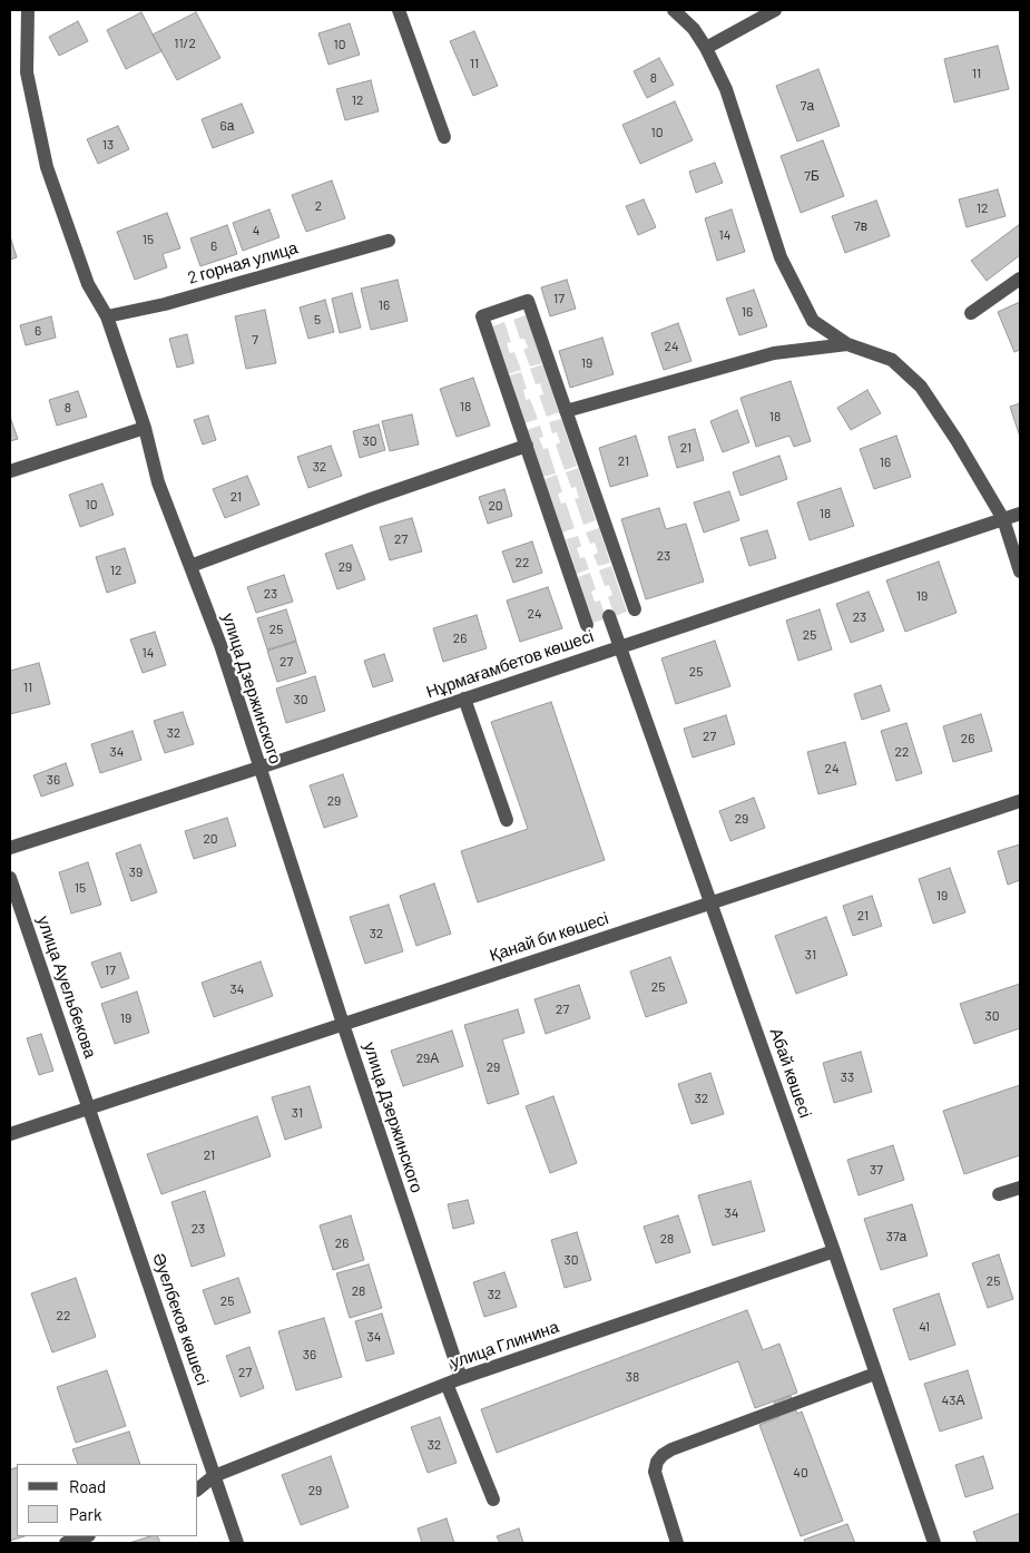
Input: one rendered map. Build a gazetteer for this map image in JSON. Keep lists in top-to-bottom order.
{
  "streets": {
    "street": [
      "2 горная улица",
      "Нұрмағамбетов көшесі",
      "улица Дзержинского",
      "Қанай би көшесі",
      "улица Ауельбекова",
      "Абай көшесі",
      "Әуелбеков көшесі",
      "улица Глинина"
    ]
  },
  "crossings": [
    ["2 горная улица", "улица Дзержинского"],
    ["Нұрмағамбетов көшесі", "улица Дзержинского"],
    ["Нұрмағамбетов көшесі", "Абай көшесі"],
    ["улица Дзержинского", "Қанай би көшесі"],
    ["улица Дзержинского", "улица Глинина"],
    ["Қанай би көшесі", "улица Ауельбекова"],
    ["Қанай би көшесі", "Абай көшесі"],
    ["Қанай би көшесі", "Әуелбеков көшесі"],
    ["улица Ауельбекова", "Әуелбеков көшесі"],
    ["Абай көшесі", "улица Глинина"],
    ["Әуелбеков көшесі", "улица Глинина"]
  ],
  "house_numbers": [
    "11/2",
    "10",
    "11",
    "11",
    "8",
    "12",
    "7а",
    "6а",
    "10",
    "13",
    "7Б",
    "2",
    "12",
    "7в",
    "4",
    "14",
    "15",
    "6",
    "17",
    "16",
    "16",
    "5",
    "6",
    "7",
    "24",
    "19",
    "18",
    "8",
    "18",
    "30",
    "21",
    "21",
    "16",
    "32",
    "21",
    "10",
    "20",
    "18",
    "27",
    "23",
    "22",
    "29",
    "12",
    "23",
    "19",
    "24",
    "23",
    "25",
    "25",
    "26",
    "14",
    "27",
    "25",
    "11",
    "30",
    "32",
    "27",
    "26",
    "34",
    "22",
    "24",
    "36",
    "29",
    "29",
    "20",
    "39",
    "15",
    "19",
    "21",
    "32",
    "31",
    "17",
    "25",
    "34",
    "27",
    "30",
    "19",
    "29А",
    "29",
    "33",
    "32",
    "31",
    "21",
    "37",
    "34",
    "23",
    "37а",
    "28",
    "26",
    "30",
    "25",
    "28",
    "32",
    "25",
    "22",
    "41",
    "34",
    "36",
    "27",
    "38",
    "43А",
    "32",
    "40",
    "29"
  ],
  "legend": ["Road", "Park"]
}
